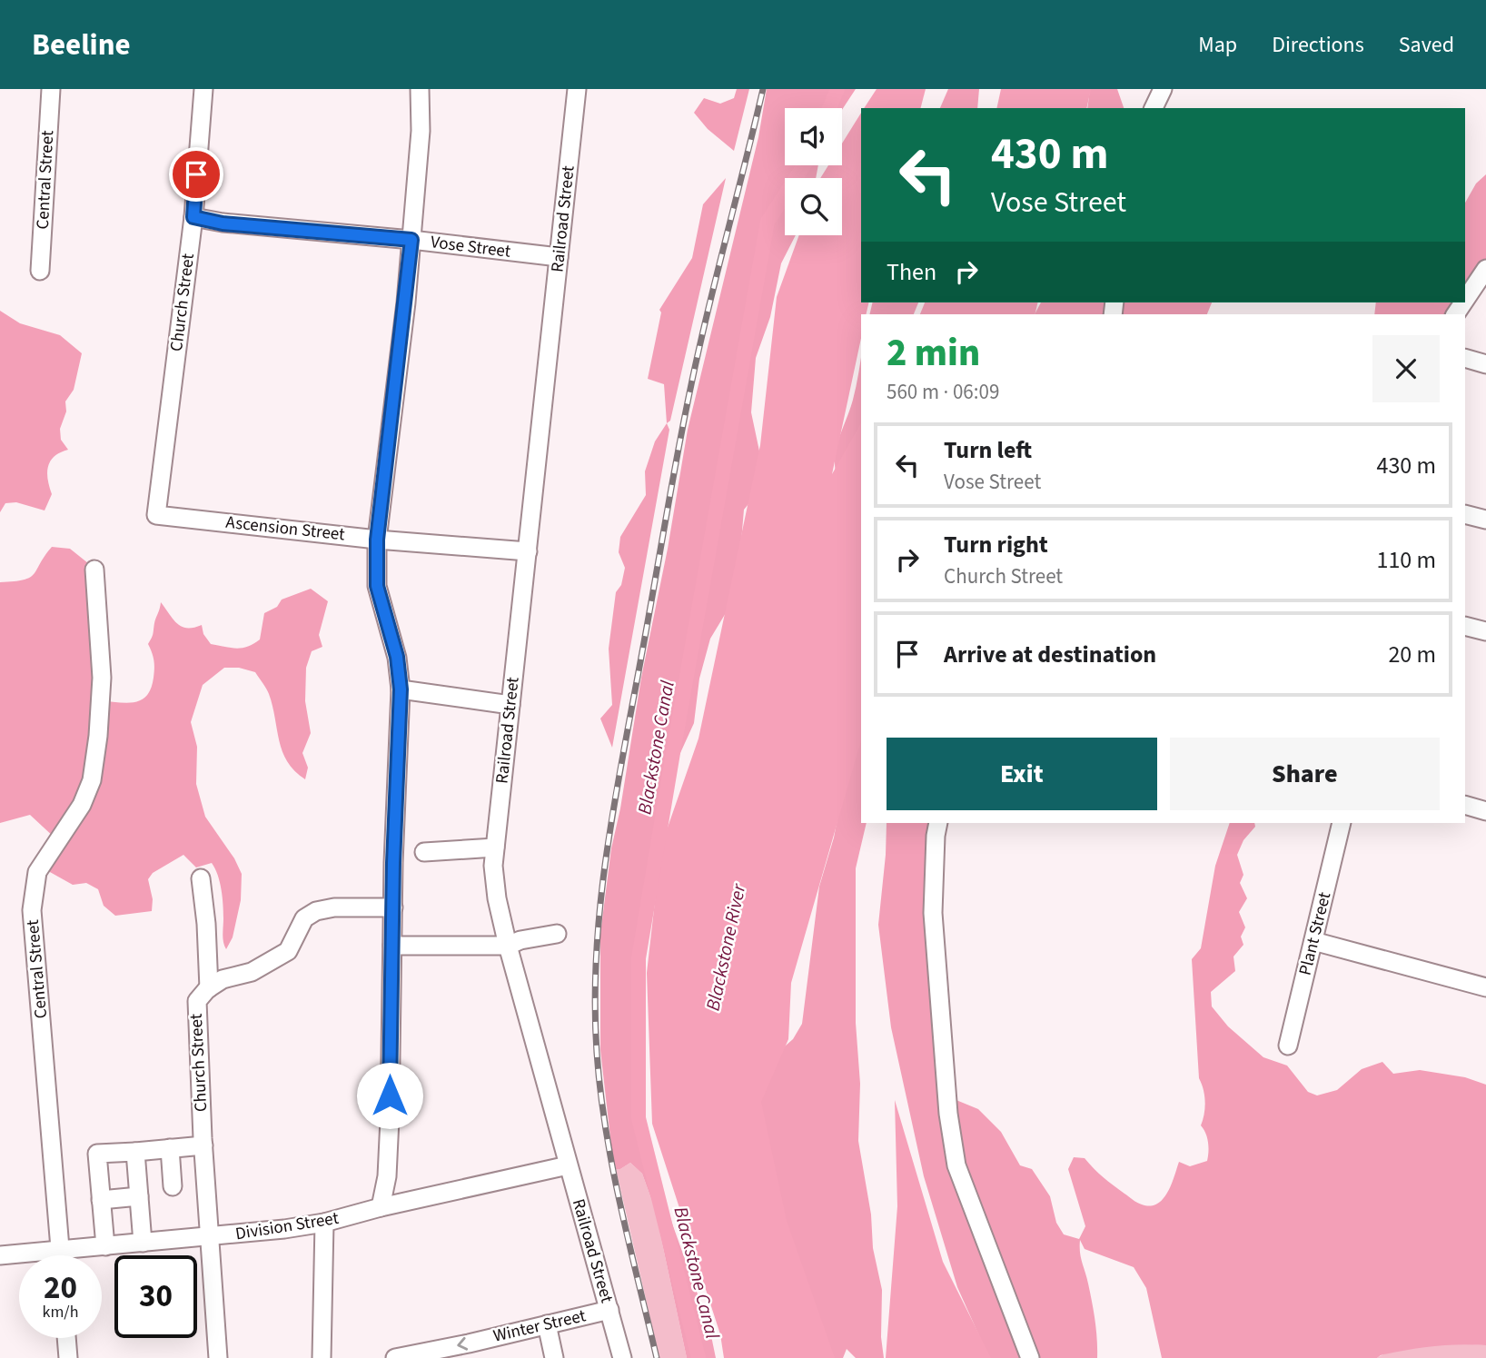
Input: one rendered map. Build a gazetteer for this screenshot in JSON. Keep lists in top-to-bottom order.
{
  "streets": {
    "street": [
      "Central Street",
      "Railroad Street",
      "Vose Street",
      "Church Street",
      "Ascension Street",
      "Plant Street",
      "Division Street",
      "Winter Street"
    ]
  },
  "crossings": [
    ["Central Street", "Division Street"],
    ["Railroad Street", "Vose Street"],
    ["Railroad Street", "Ascension Street"],
    ["Railroad Street", "Division Street"],
    ["Railroad Street", "Winter Street"],
    ["Vose Street", "Church Street"],
    ["Church Street", "Ascension Street"],
    ["Church Street", "Division Street"]
  ],
  "one_way": ["Winter Street"],
  "water": ["Blackstone Canal", "Blackstone River"],
  "page": {
    "header": "Beeline",
    "nav": ["Map", "Directions", "Saved"],
    "turn": ["430 m", "Vose Street"],
    "then": "Then",
    "heading": ["2 min", "560 m · 06:09"],
    "list": [
      {
        "name": "Turn left",
        "note": "Vose Street",
        "value": "430 m"
      },
      {
        "name": "Turn right",
        "note": "Church Street",
        "value": "110 m"
      },
      {
        "name": "Arrive at destination",
        "value": "20 m"
      }
    ],
    "buttons": ["Exit", "Share"],
    "speed": "20 km/h",
    "limit": "30"
  }
}
